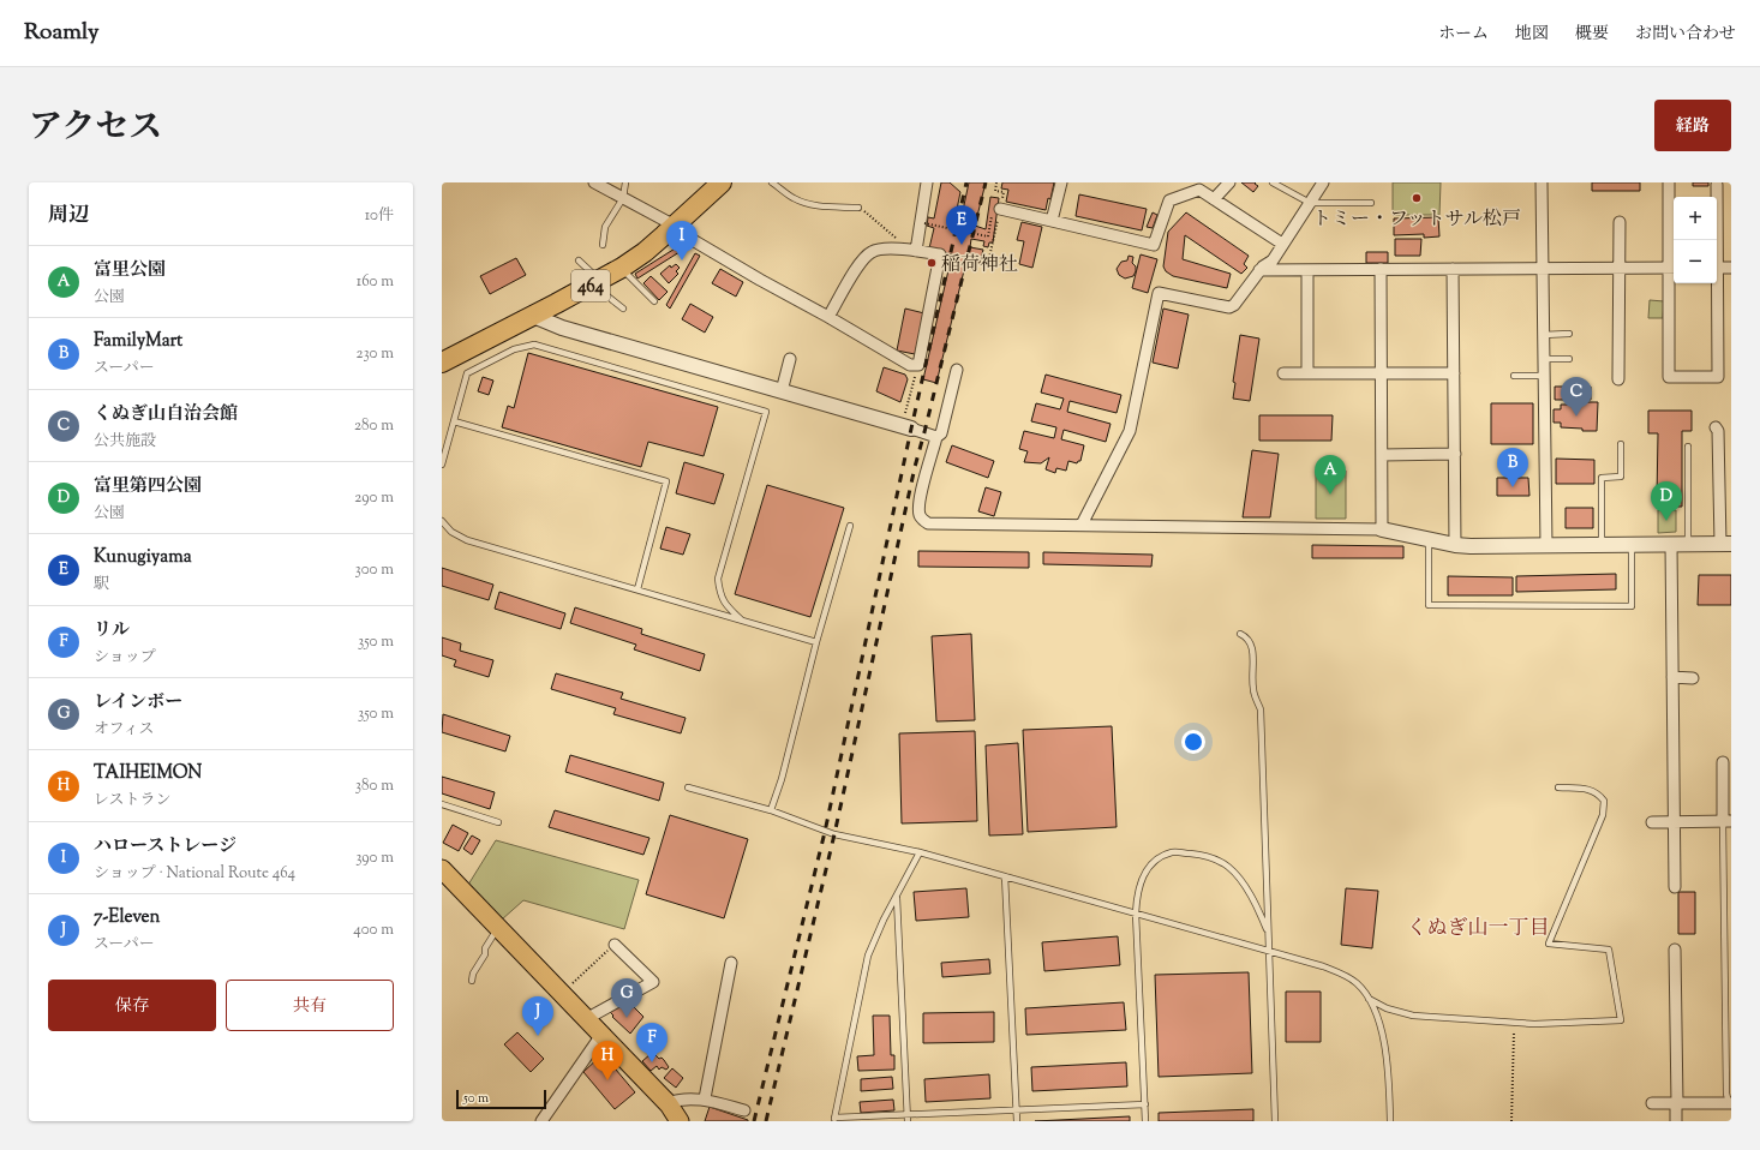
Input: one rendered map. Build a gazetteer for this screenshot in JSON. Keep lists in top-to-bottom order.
{
  "streets": {
    "highway": ["464"]
  },
  "districts": ["くぬぎ山一丁目"],
  "places": ["トミー・フットサル松戸", "稲荷神社"],
  "scale_bar": "50 m",
  "page": {
    "header": "Roamly",
    "nav": [
      "ホーム",
      "地図",
      "概要",
      "お問い合わせ"
    ],
    "title": "アクセス",
    "buttons": [
      "経路",
      ["保存", "共有"]
    ],
    "heading": ["周辺", "10件"],
    "map_buttons": ["+", "−"],
    "pins": [
      "E",
      "I",
      "C",
      "B",
      "A",
      "D",
      "G",
      "J",
      "F",
      "H"
    ],
    "list": [
      {
        "mark": "A",
        "name": "富里公園",
        "note": "公園",
        "value": "160 m"
      },
      {
        "mark": "B",
        "name": "FamilyMart",
        "note": "スーパー",
        "value": "230 m"
      },
      {
        "mark": "C",
        "name": "くぬぎ山自治会館",
        "note": "公共施設",
        "value": "280 m"
      },
      {
        "mark": "D",
        "name": "富里第四公園",
        "note": "公園",
        "value": "290 m"
      },
      {
        "mark": "E",
        "name": "Kunugiyama",
        "note": "駅",
        "value": "300 m"
      },
      {
        "mark": "F",
        "name": "リル",
        "note": "ショップ",
        "value": "350 m"
      },
      {
        "mark": "G",
        "name": "レインボー",
        "note": "オフィス",
        "value": "350 m"
      },
      {
        "mark": "H",
        "name": "TAIHEIMON",
        "note": "レストラン",
        "value": "380 m"
      },
      {
        "mark": "I",
        "name": "ハローストレージ",
        "note": "ショップ · National Route 464",
        "value": "390 m"
      },
      {
        "mark": "J",
        "name": "7-Eleven",
        "note": "スーパー",
        "value": "400 m"
      }
    ],
    "scale": "50 m"
  }
}
